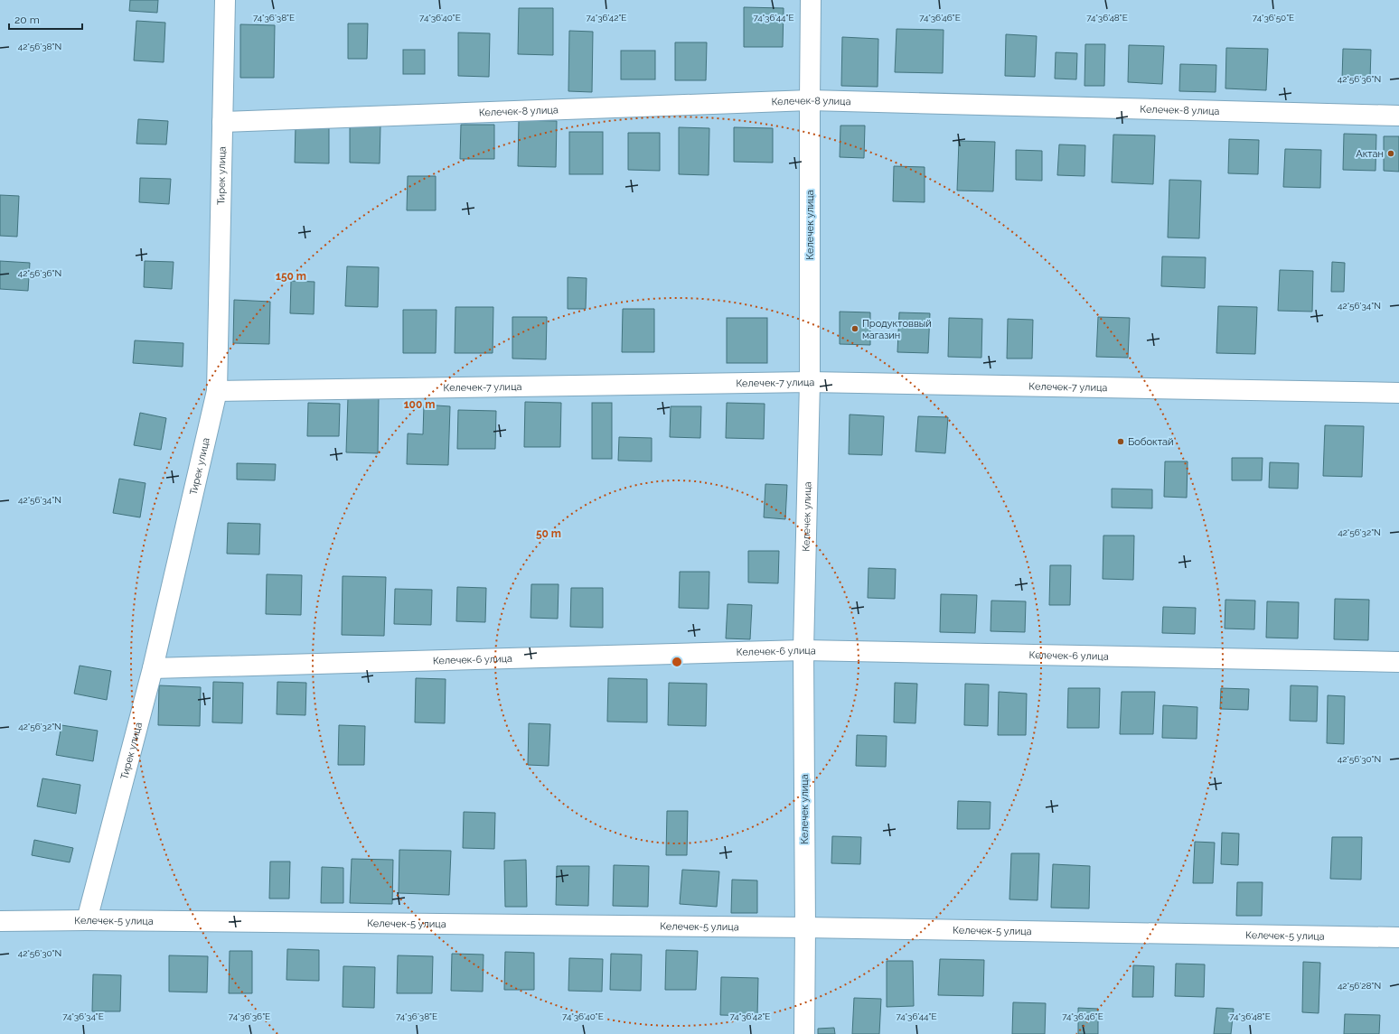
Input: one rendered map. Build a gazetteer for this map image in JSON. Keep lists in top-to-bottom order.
{
  "streets": {
    "street": [
      "Келечек-8 улица",
      "Тирек улица",
      "Келечек улица",
      "Келечек-7 улица",
      "Келечек-6 улица",
      "Келечек-5 улица"
    ]
  },
  "crossings": [
    ["Келечек-8 улица", "Тирек улица"],
    ["Келечек-8 улица", "Келечек улица"],
    ["Тирек улица", "Келечек-7 улица"],
    ["Тирек улица", "Келечек-6 улица"],
    ["Тирек улица", "Келечек-5 улица"],
    ["Келечек улица", "Келечек-7 улица"],
    ["Келечек улица", "Келечек-6 улица"],
    ["Келечек улица", "Келечек-5 улица"]
  ],
  "places": ["Актан", "Продуктоввый магазин", "Бобоктай"],
  "scale_bar": "20 m",
  "coordinates": [
    "74°36'38\"E",
    "74°36'40\"E",
    "74°36'42\"E",
    "74°36'44\"E",
    "74°36'46\"E",
    "74°36'48\"E",
    "74°36'50\"E",
    "42°56'38\"N",
    "42°56'36\"N",
    "42°56'34\"N",
    "42°56'32\"N",
    "42°56'30\"N",
    "42°56'28\"N",
    "74°36'34\"E",
    "74°36'36\"E"
  ],
  "rings": ["150 m", "100 m", "50 m"]
}
